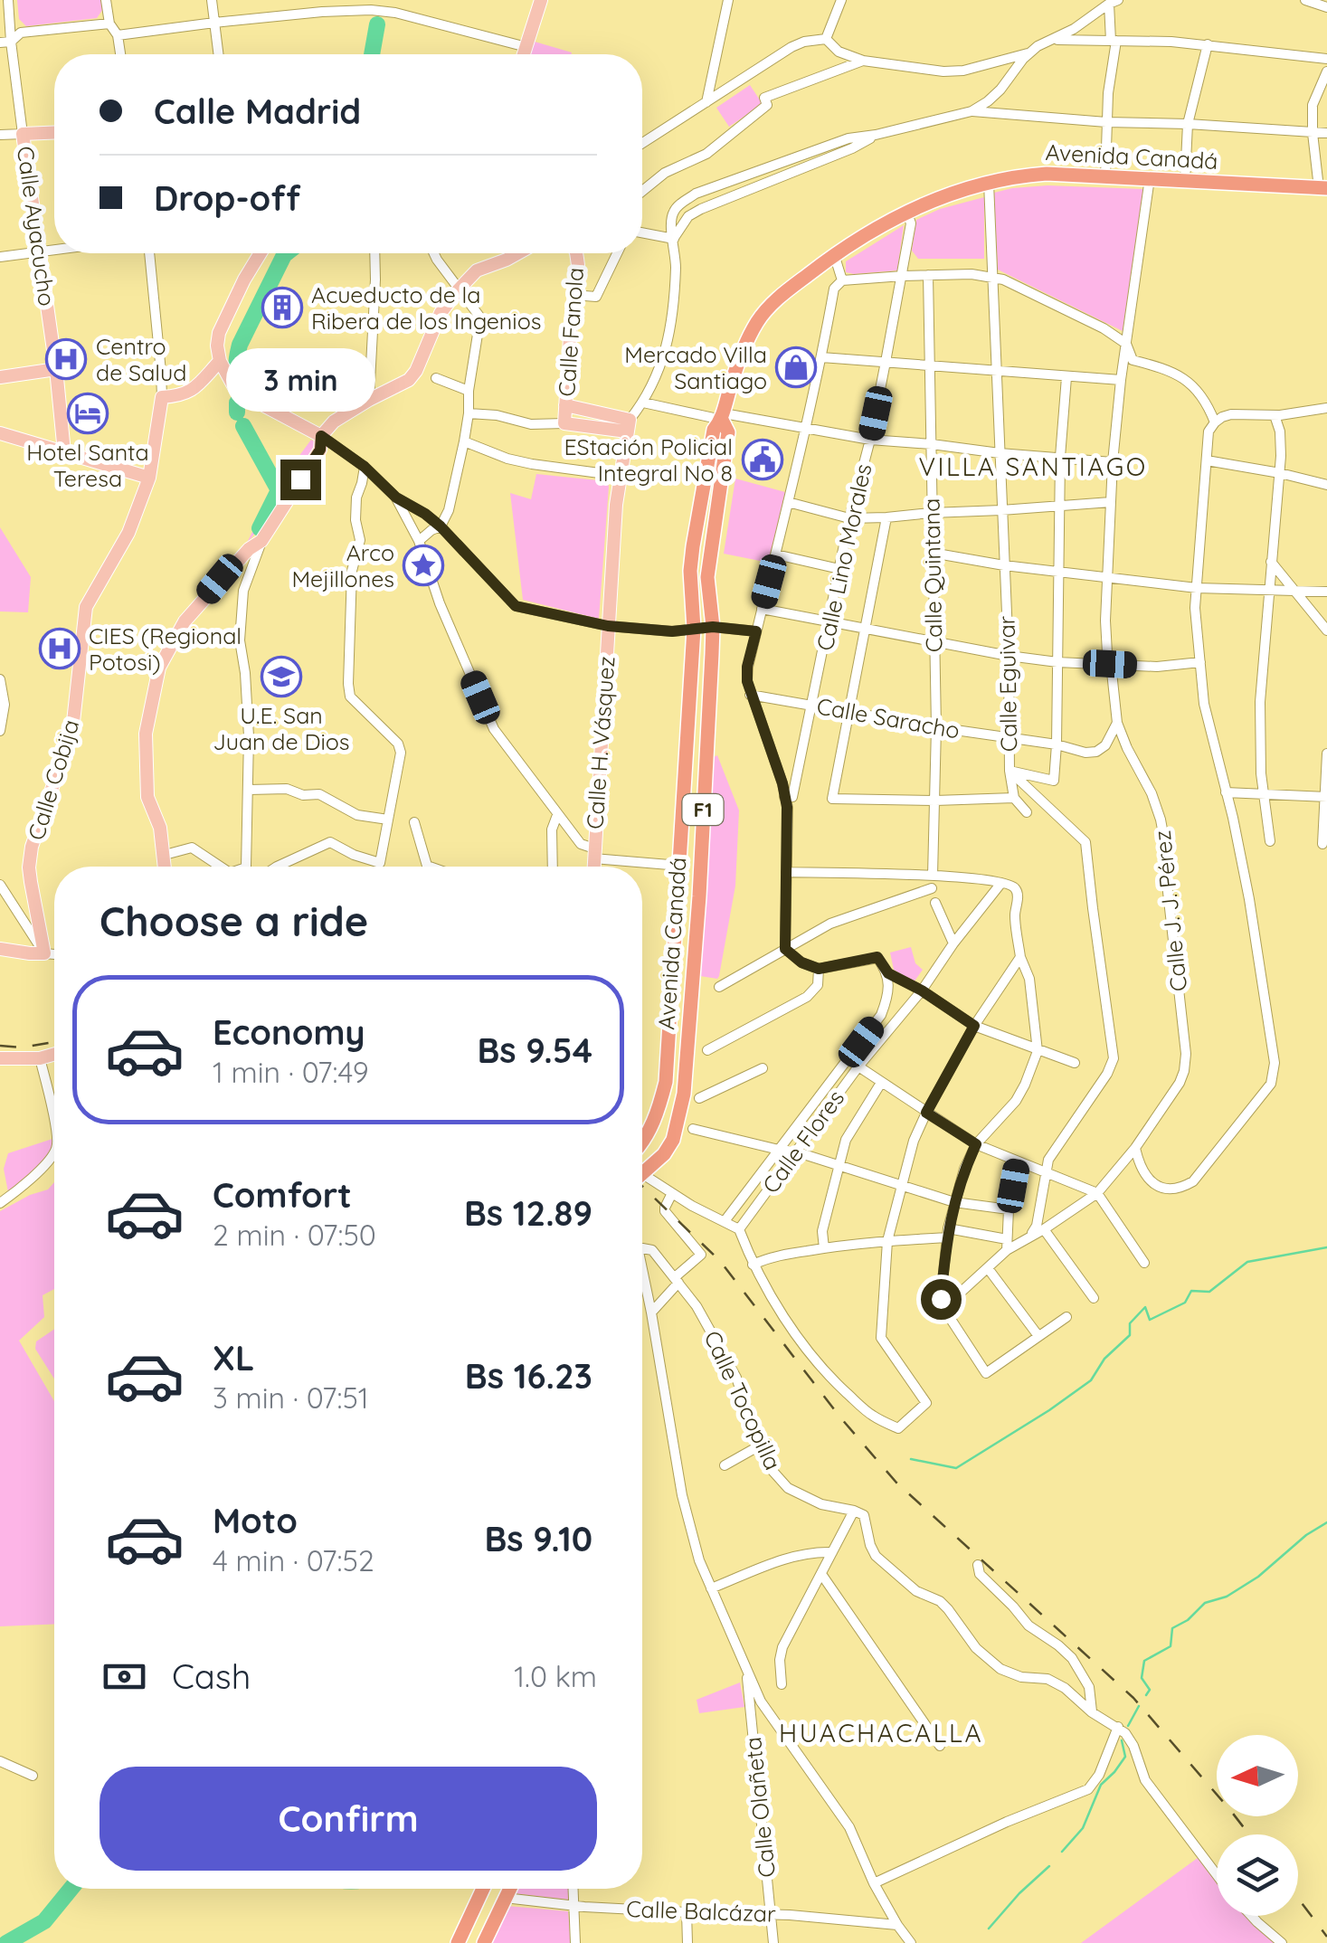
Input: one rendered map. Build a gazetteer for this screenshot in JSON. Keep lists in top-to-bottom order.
{
  "streets": {
    "highway": ["Avenida Canadá", "F1"],
    "main road": [
      "Calle Ayacucho",
      "Calle Fanola",
      "Calle H. Vásquez",
      "Calle Cobija"
    ],
    "street": [
      "Calle Lino Morales",
      "Calle Quintana",
      "Calle Eguivar",
      "Calle Saracho",
      "Calle J. J. Pérez",
      "Calle Flores",
      "Calle Tocopilla",
      "Calle Olañeta",
      "Calle Balcázar"
    ]
  },
  "crossings": [
    ["Avenida Canadá", "Calle Lino Morales"],
    ["Avenida Canadá", "Calle Eguivar"],
    ["Avenida Canadá", "Calle J. J. Pérez"],
    ["Calle Lino Morales", "Calle Saracho"],
    ["Calle Quintana", "Calle Saracho"],
    ["Calle Eguivar", "Calle Saracho"],
    ["Calle Eguivar", "Calle J. J. Pérez"],
    ["Calle Saracho", "Calle J. J. Pérez"],
    ["Calle Olañeta", "Calle Balcázar"]
  ],
  "districts": ["VILLA SANTIAGO", "HUACHACALLA"],
  "places": {
    "building": ["Acueducto de la Ribera de los Ingenios"],
    "hospital": ["Centro de Salud", "CIES (Regional Potosi)"],
    "shop": ["Mercado Villa Santiago"],
    "hotel": ["Hotel Santa Teresa"],
    "public building": ["EStación Policial Integral No 8"],
    "place": ["Arco Mejillones"],
    "school or university": ["U.E. San Juan de Dios"]
  },
  "north": "left",
  "page": {
    "banner": ["Calle Madrid", "Drop-off"],
    "bubble": "3 min",
    "heading": "Choose a ride",
    "list": [
      {
        "name": "Economy",
        "note": "1 min · 07:49",
        "value": "Bs 9.54"
      },
      {
        "name": "Comfort",
        "note": "2 min · 07:50",
        "value": "Bs 12.89"
      },
      {
        "name": "XL",
        "note": "3 min · 07:51",
        "value": "Bs 16.23"
      },
      {
        "name": "Moto",
        "note": "4 min · 07:52",
        "value": "Bs 9.10"
      }
    ],
    "pay": ["Cash", "1.0 km"],
    "buttons": "Confirm"
  }
}
